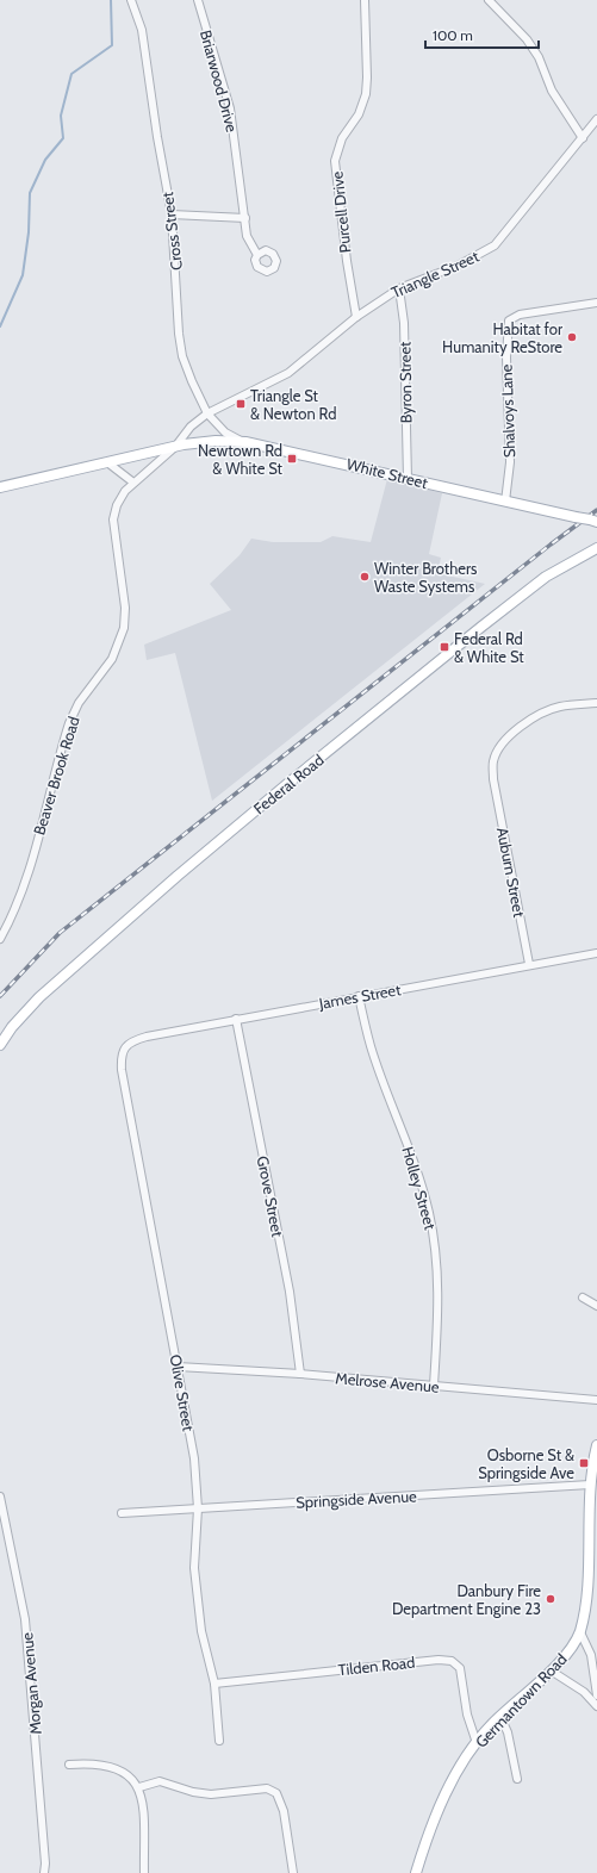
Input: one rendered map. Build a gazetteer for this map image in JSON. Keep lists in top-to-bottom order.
{
  "streets": {
    "main road": ["White Street", "Federal Road", "Germantown Road"],
    "street": [
      "Briarwood Drive",
      "Purcell Drive",
      "Cross Street",
      "Triangle Street",
      "Byron Street",
      "Shalvoys Lane",
      "Beaver Brook Road",
      "Auburn Street",
      "James Street",
      "Holley Street",
      "Grove Street",
      "Melrose Avenue",
      "Olive Street",
      "Springside Avenue",
      "Tilden Road",
      "Morgan Avenue"
    ]
  },
  "crossings": [
    ["Purcell Drive", "Triangle Street"],
    ["Cross Street", "Triangle Street"],
    ["Cross Street", "White Street"],
    ["Triangle Street", "Byron Street"],
    ["Triangle Street", "White Street"],
    ["Triangle Street", "Beaver Brook Road"],
    ["Byron Street", "White Street"],
    ["Shalvoys Lane", "White Street"],
    ["White Street", "Beaver Brook Road"],
    ["Auburn Street", "James Street"],
    ["James Street", "Holley Street"],
    ["James Street", "Grove Street"],
    ["James Street", "Olive Street"],
    ["Holley Street", "Melrose Avenue"],
    ["Grove Street", "Melrose Avenue"],
    ["Melrose Avenue", "Olive Street"],
    ["Olive Street", "Springside Avenue"],
    ["Olive Street", "Tilden Road"],
    ["Springside Avenue", "Germantown Road"],
    ["Tilden Road", "Germantown Road"]
  ],
  "places": {
    "other": ["Habitat for Humanity ReStore", "Winter Brothers Waste Systems", "Danbury Fire Department Engine 23"],
    "transit": [
      "Triangle St & Newton Rd",
      "Newtown Rd & White St",
      "Federal Rd & White St",
      "Osborne St & Springside Ave"
    ]
  },
  "scale_bar": "100 m"
}
